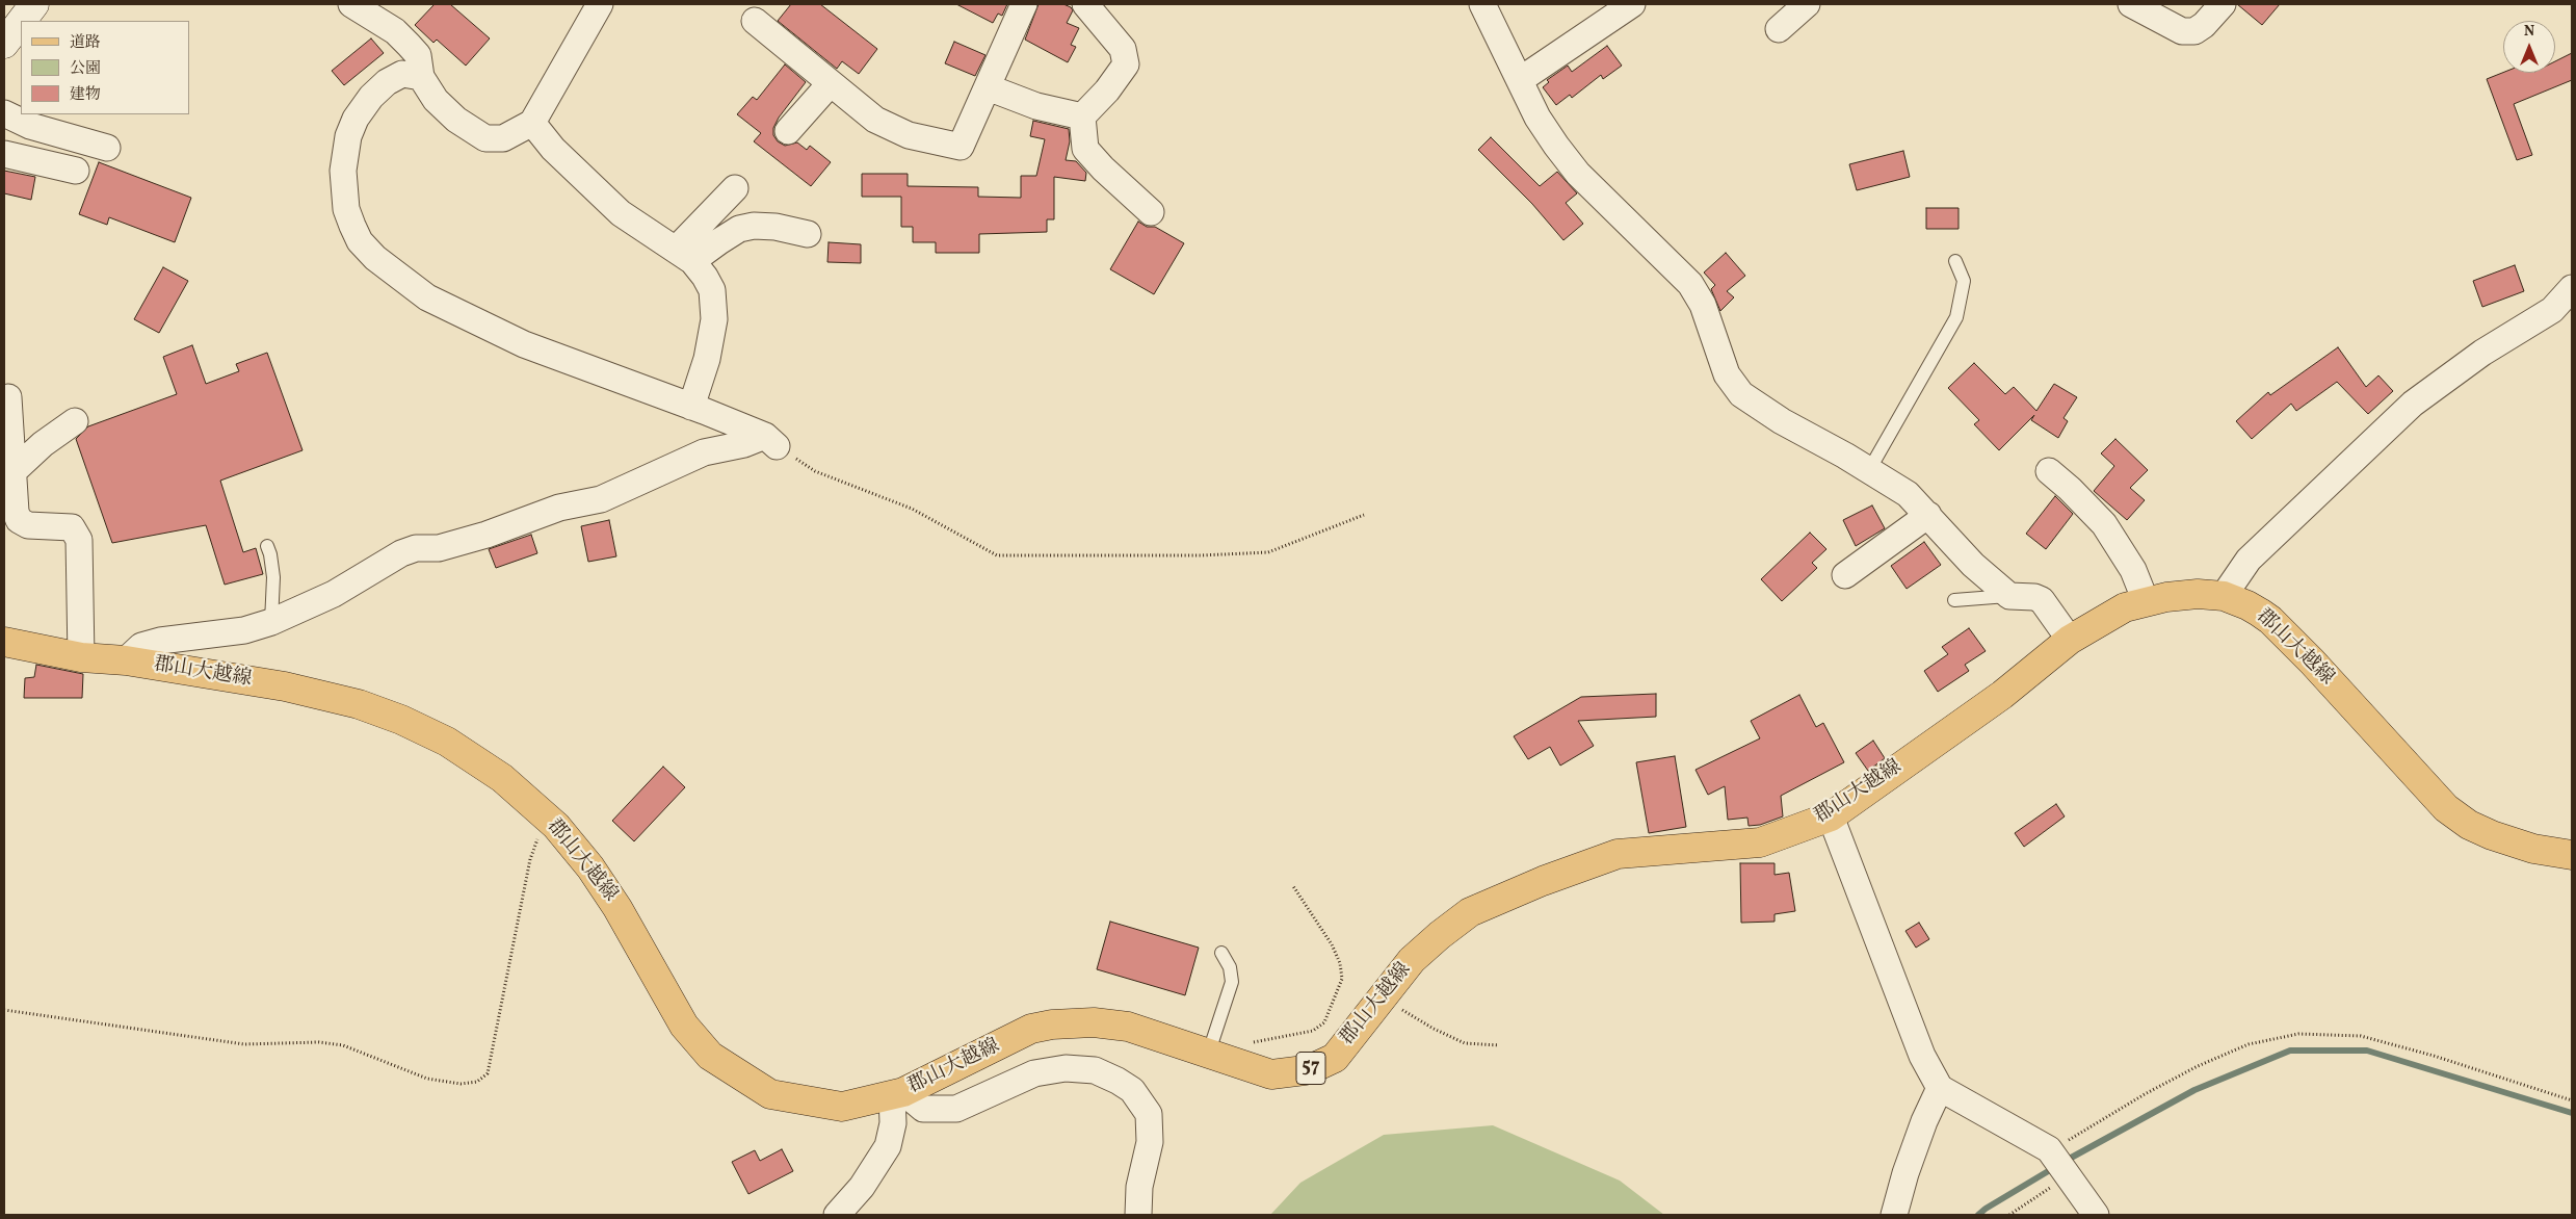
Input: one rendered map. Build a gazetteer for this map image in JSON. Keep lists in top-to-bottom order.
{
  "streets": {
    "main road": ["郡山大越線", "57"]
  },
  "legend": ["道路", "公園", "建物"],
  "north": "top"
}
